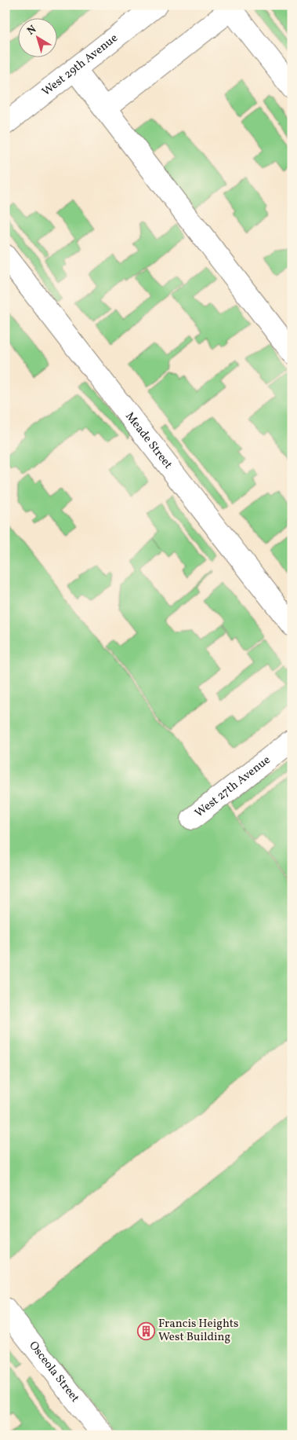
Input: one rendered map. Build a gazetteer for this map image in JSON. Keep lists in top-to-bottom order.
{
  "streets": {
    "street": [
      "West 29th Avenue",
      "Meade Street",
      "West 27th Avenue",
      "Osceola Street"
    ]
  },
  "places": {
    "building": ["Francis Heights West Building"]
  },
  "north": "top left"
}
